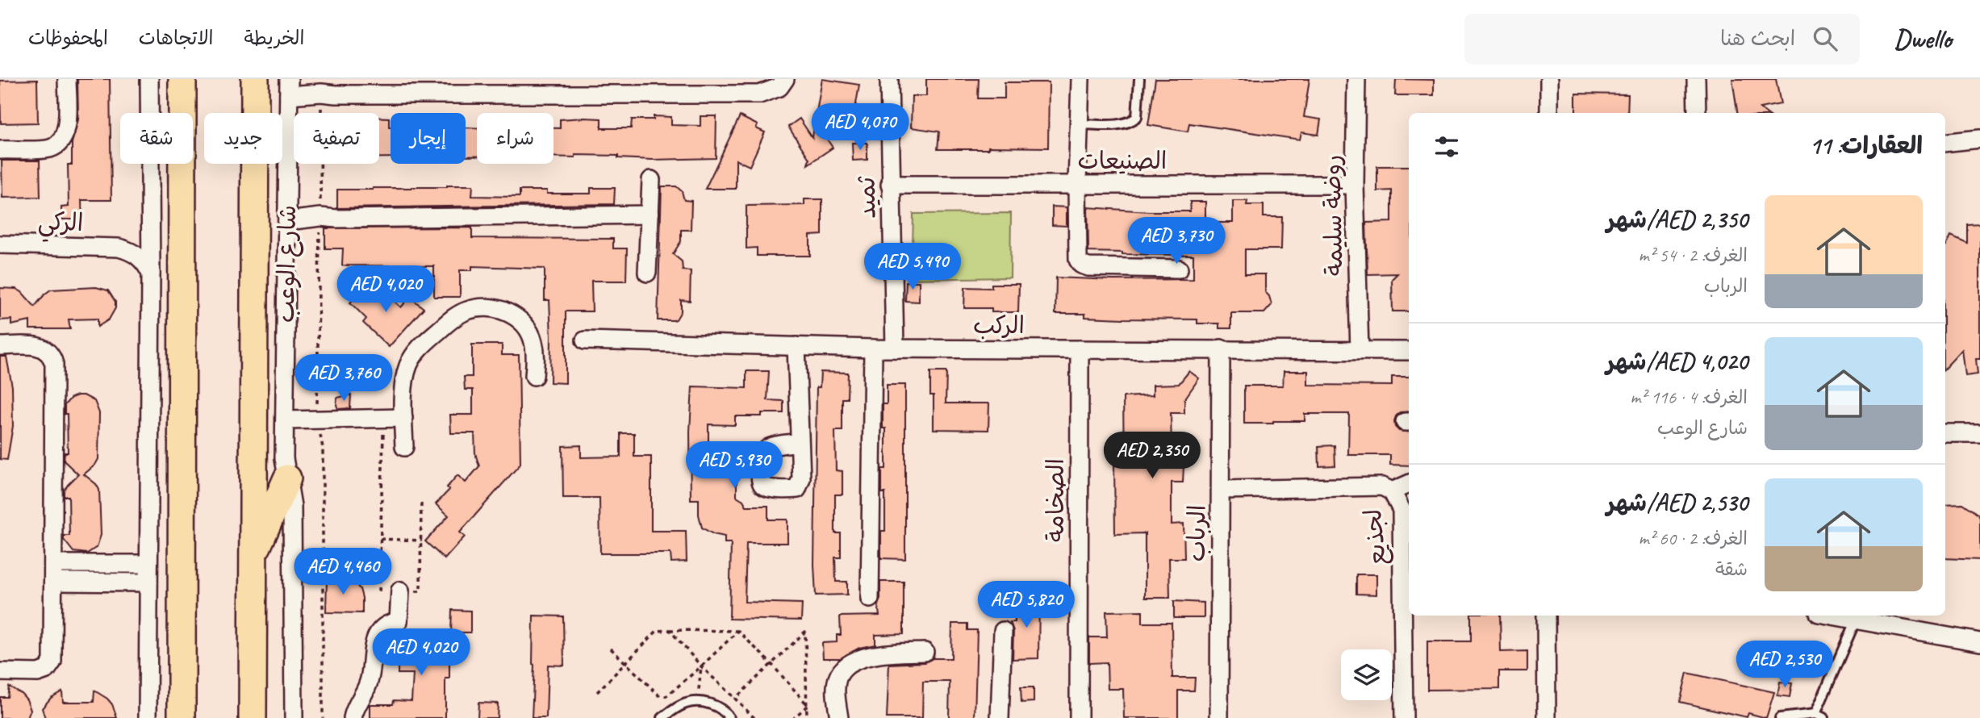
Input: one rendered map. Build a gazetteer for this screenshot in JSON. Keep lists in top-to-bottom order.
{
  "streets": {
    "main road": ["شارع الوعب"],
    "street": [
      "الصنيعات",
      "ثميد",
      "روضة سليمة",
      "الركي",
      "الركب",
      "الصخامة",
      "الرباب",
      "لجذيع"
    ]
  },
  "crossings": [
    ["الصنيعات", "ثميد"],
    ["الصنيعات", "روضة سليمة"],
    ["ثميد", "الركب"],
    ["روضة سليمة", "الركب"],
    ["الركب", "الصخامة"],
    ["الركب", "الرباب"],
    ["الرباب", "لجذيع"]
  ],
  "page": {
    "header": "Dwello",
    "search": "ابحث هنا",
    "nav": ["الخريطة", "الاتجاهات", "المحفوظات"],
    "price": [
      "AED 4,070",
      "AED 3,730",
      "AED 5,490",
      "AED 4,020",
      "AED 3,760",
      "AED 2,350",
      "AED 5,930",
      "AED 4,460",
      "AED 5,820",
      "AED 4,020",
      "AED 2,530"
    ],
    "chip": [
      "شراء",
      "إيجار",
      "تصفية",
      "جديد",
      "شقة"
    ],
    "heading": "العقارات: 11",
    "list": [
      {
        "name": "AED 2,350/شهر",
        "note": "الغرف: 2 · 54 m² · الرباب"
      },
      {
        "name": "AED 4,020/شهر",
        "note": "الغرف: 4 · 116 m² · شارع الوعب"
      },
      {
        "name": "AED 2,530/شهر",
        "note": "الغرف: 2 · 60 m² · شقة"
      }
    ]
  }
}
